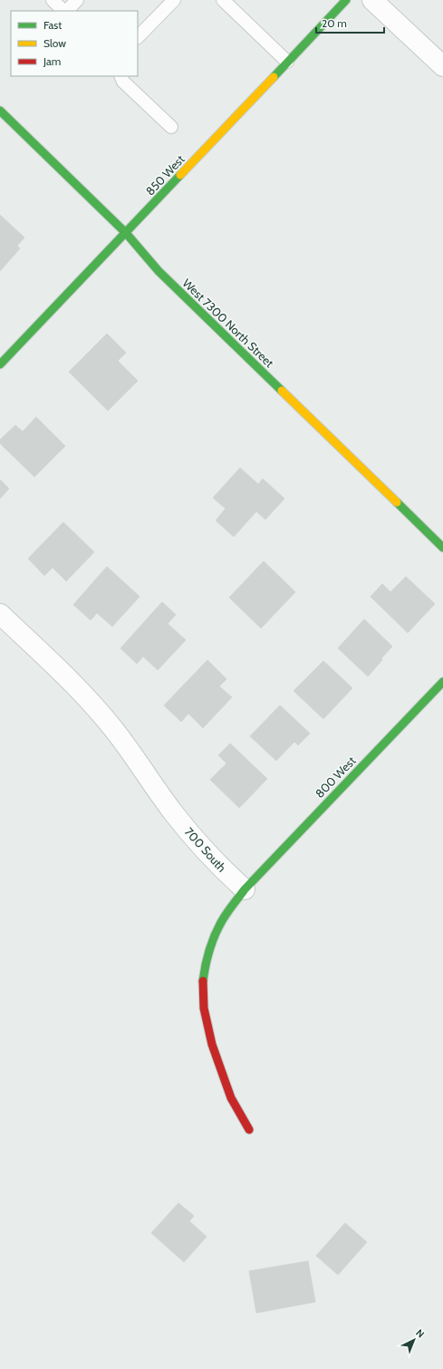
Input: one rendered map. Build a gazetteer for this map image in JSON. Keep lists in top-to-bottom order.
{
  "streets": {
    "street": [
      "850 West",
      "West 7300 North Street",
      "800 West",
      "700 South"
    ]
  },
  "crossings": [
    ["850 West", "West 7300 North Street"],
    ["800 West", "700 South"]
  ],
  "legend": ["Fast", "Slow", "Jam"],
  "scale_bar": "20 m",
  "north": "top right"
}
